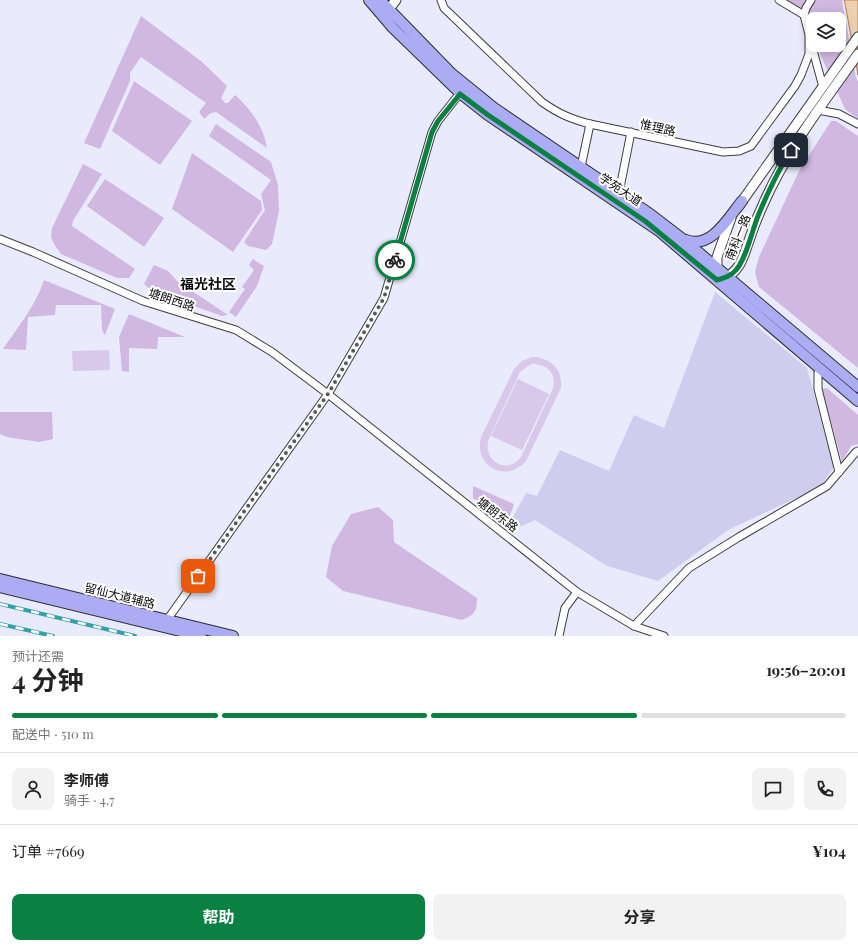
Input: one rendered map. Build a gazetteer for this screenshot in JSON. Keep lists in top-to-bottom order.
{
  "streets": {
    "main road": ["学苑大道", "留仙大道辅路"],
    "street": [
      "惟理路",
      "南科一路",
      "塘朗西路",
      "塘朗东路"
    ]
  },
  "crossings": [
    ["学苑大道", "南科一路"],
    ["塘朗西路", "塘朗东路"]
  ],
  "districts": ["福光社区"],
  "page": {
    "heading": ["4 分钟", "预计还需", "19:56–20:01"],
    "panel": [
      "李师傅",
      "骑手 · 4.7",
      "订单 #7669",
      "¥104"
    ],
    "bar": "配送中 · 510 m",
    "buttons": ["帮助", "分享"]
  }
}
